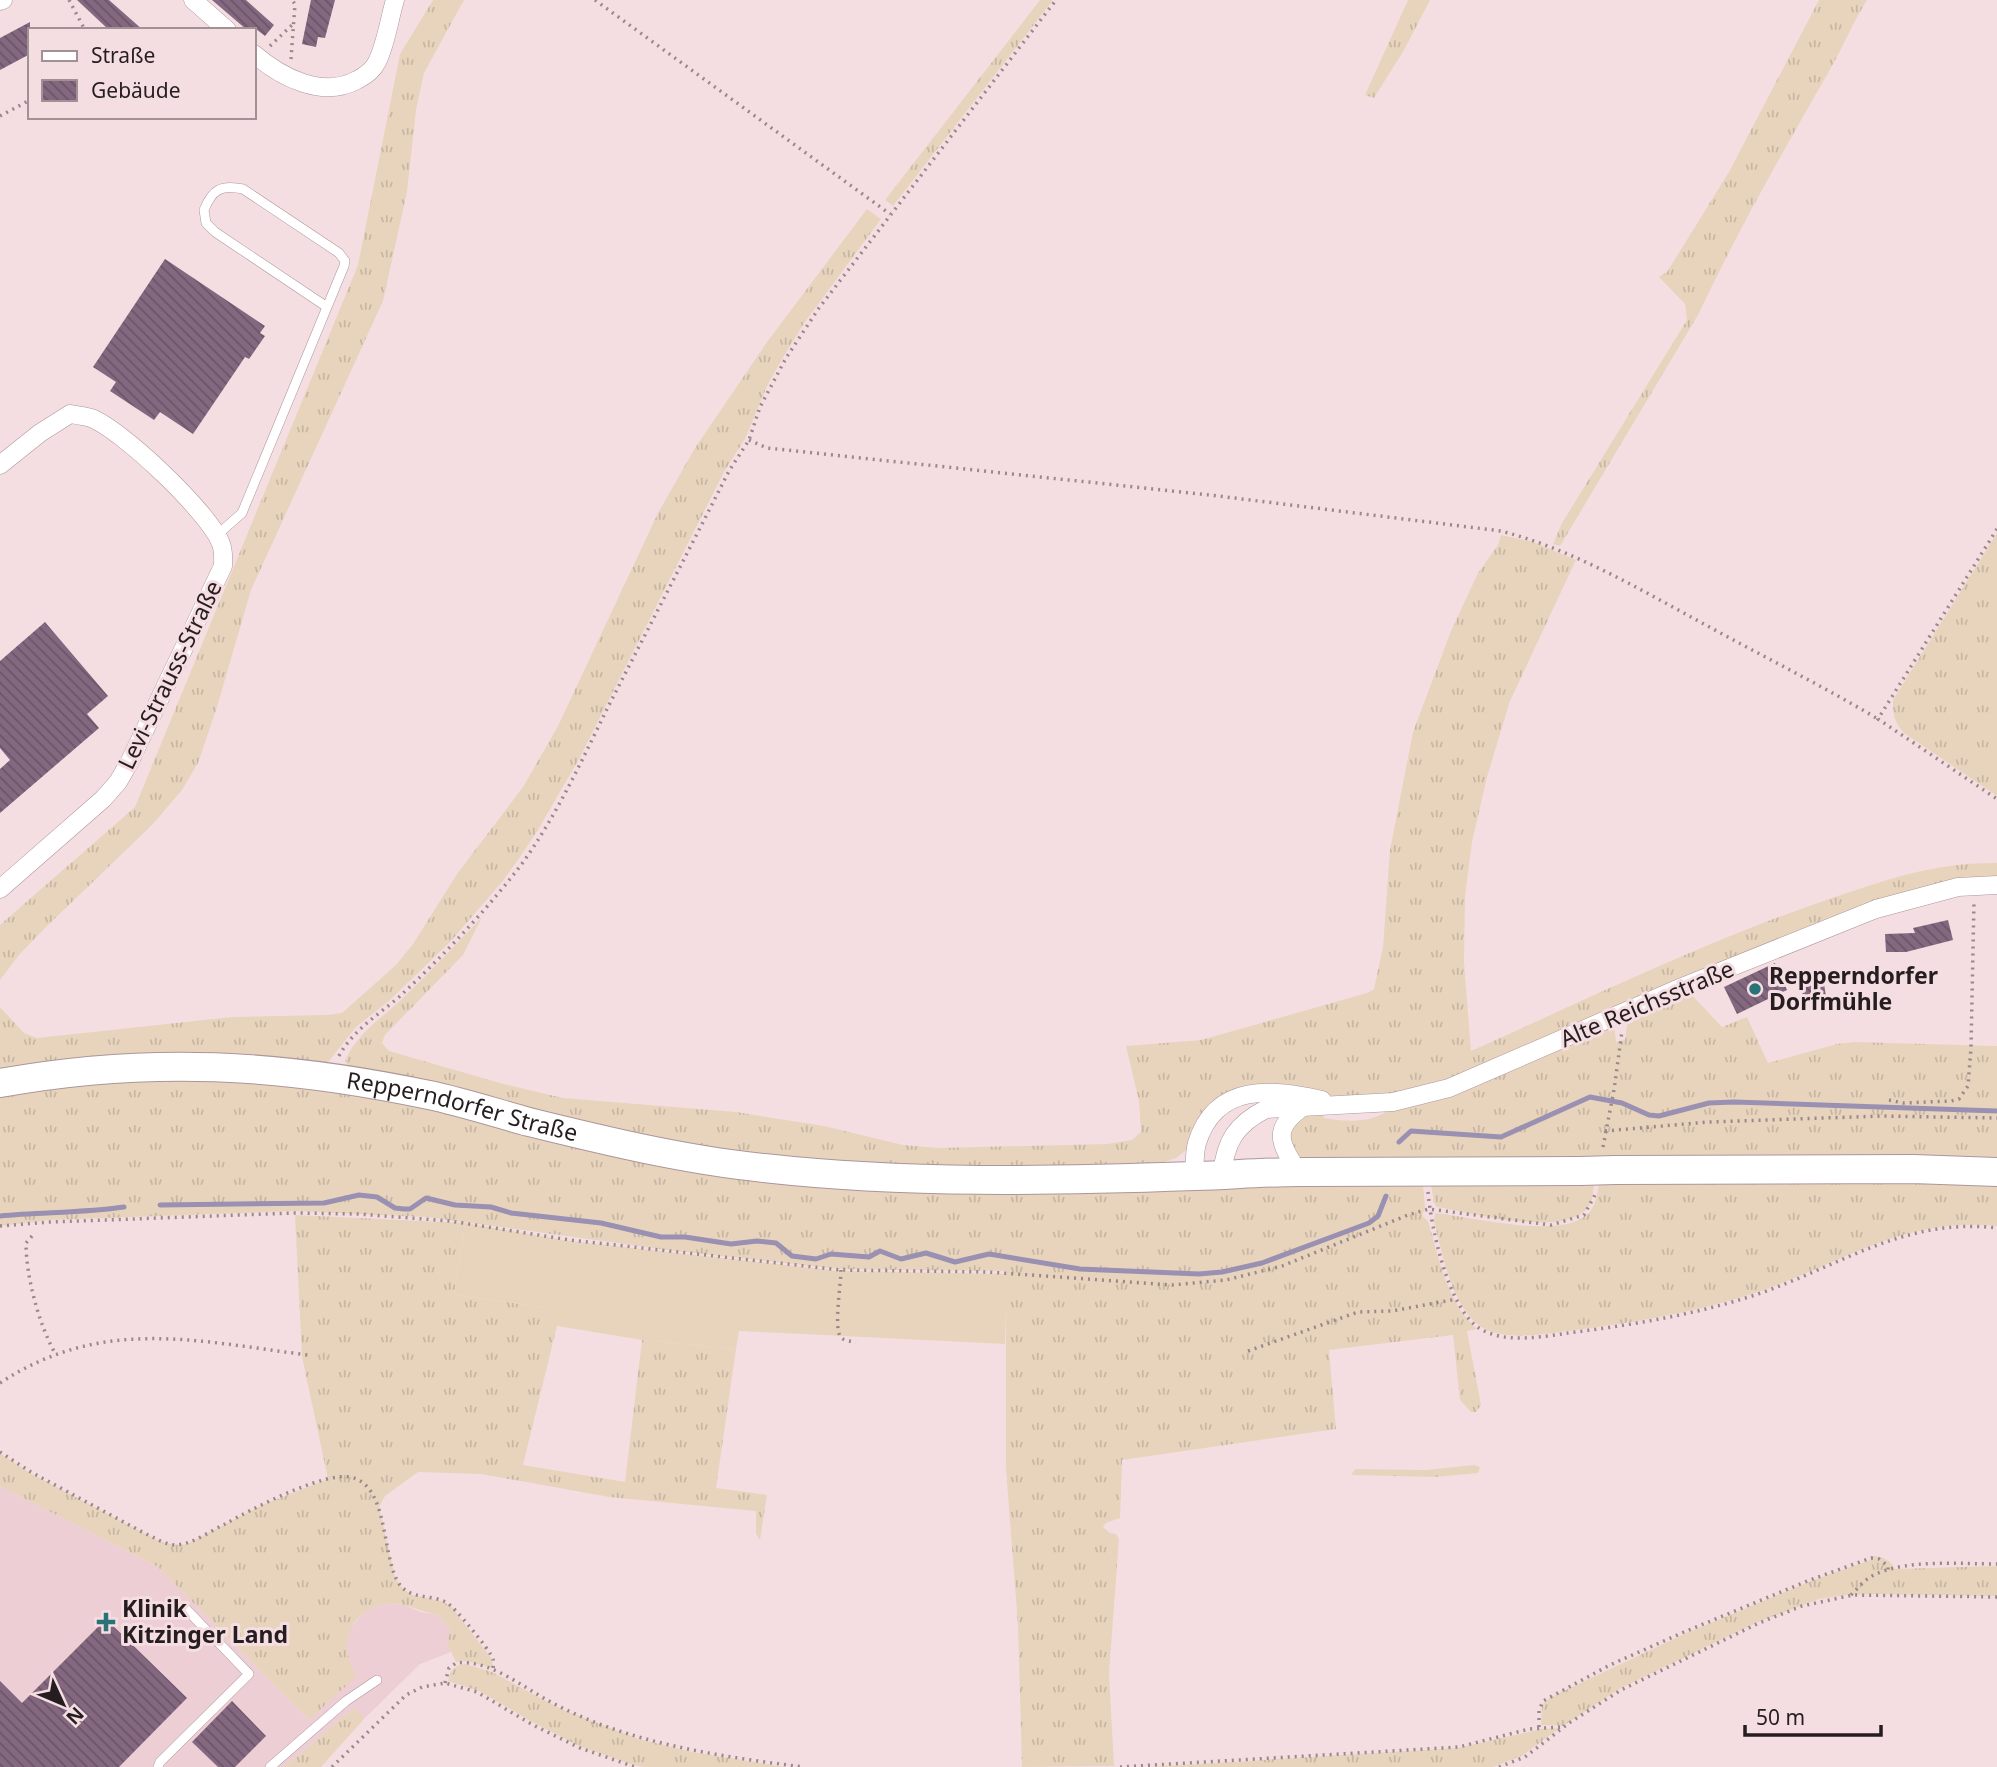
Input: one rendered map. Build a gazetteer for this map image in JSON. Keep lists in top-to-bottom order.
{
  "streets": {
    "main road": ["Repperndorfer Straße"],
    "street": ["Levi-Strauss-Straße", "Alte Reichsstraße"]
  },
  "crossings": [
    ["Alte Reichsstraße", "Repperndorfer Straße"]
  ],
  "places": {
    "other": ["Repperndorfer Dorfmühle"],
    "health": ["Klinik Kitzinger Land"]
  },
  "legend": ["Straße", "Gebäude"],
  "scale_bar": "50 m",
  "north": "bottom right"
}
